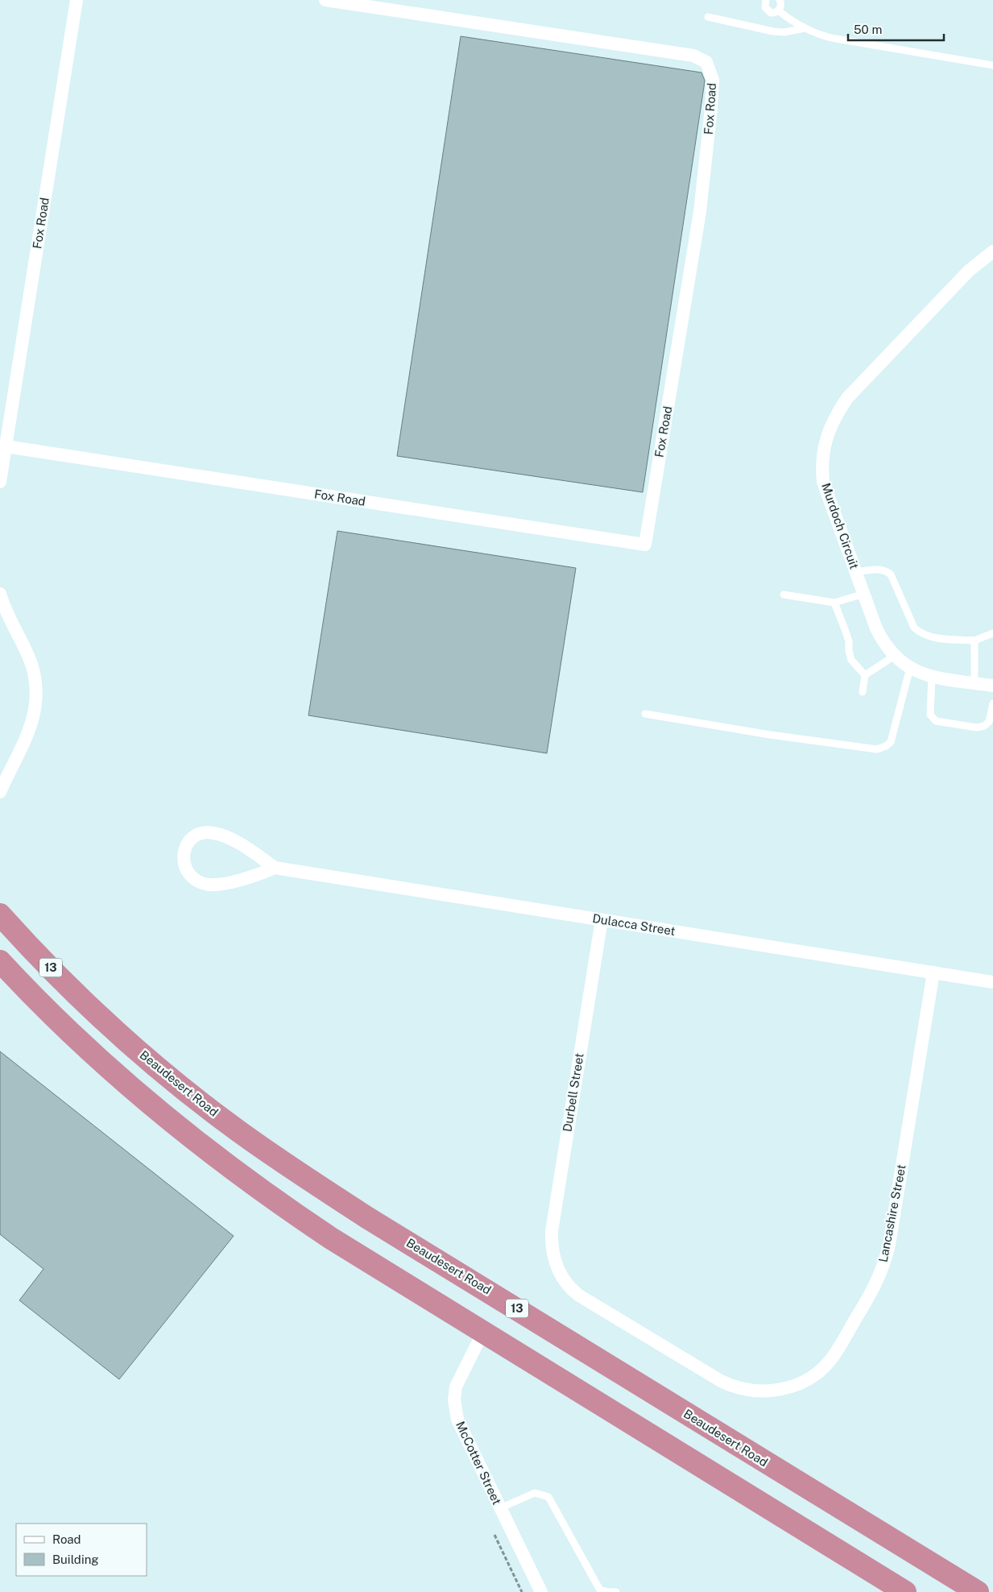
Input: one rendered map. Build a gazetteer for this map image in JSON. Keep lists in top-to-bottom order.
{
  "streets": {
    "highway": ["13", "Beaudesert Road"],
    "street": [
      "Fox Road",
      "Murdoch Circuit",
      "Dulacca Street",
      "Durbell Street",
      "Lancashire Street",
      "McCotter Street"
    ]
  },
  "crossings": [
    ["Dulacca Street", "Durbell Street"],
    ["Dulacca Street", "Lancashire Street"],
    ["13", "McCotter Street"],
    ["Durbell Street", "Lancashire Street"]
  ],
  "legend": ["Road", "Building"],
  "scale_bar": "50 m"
}
